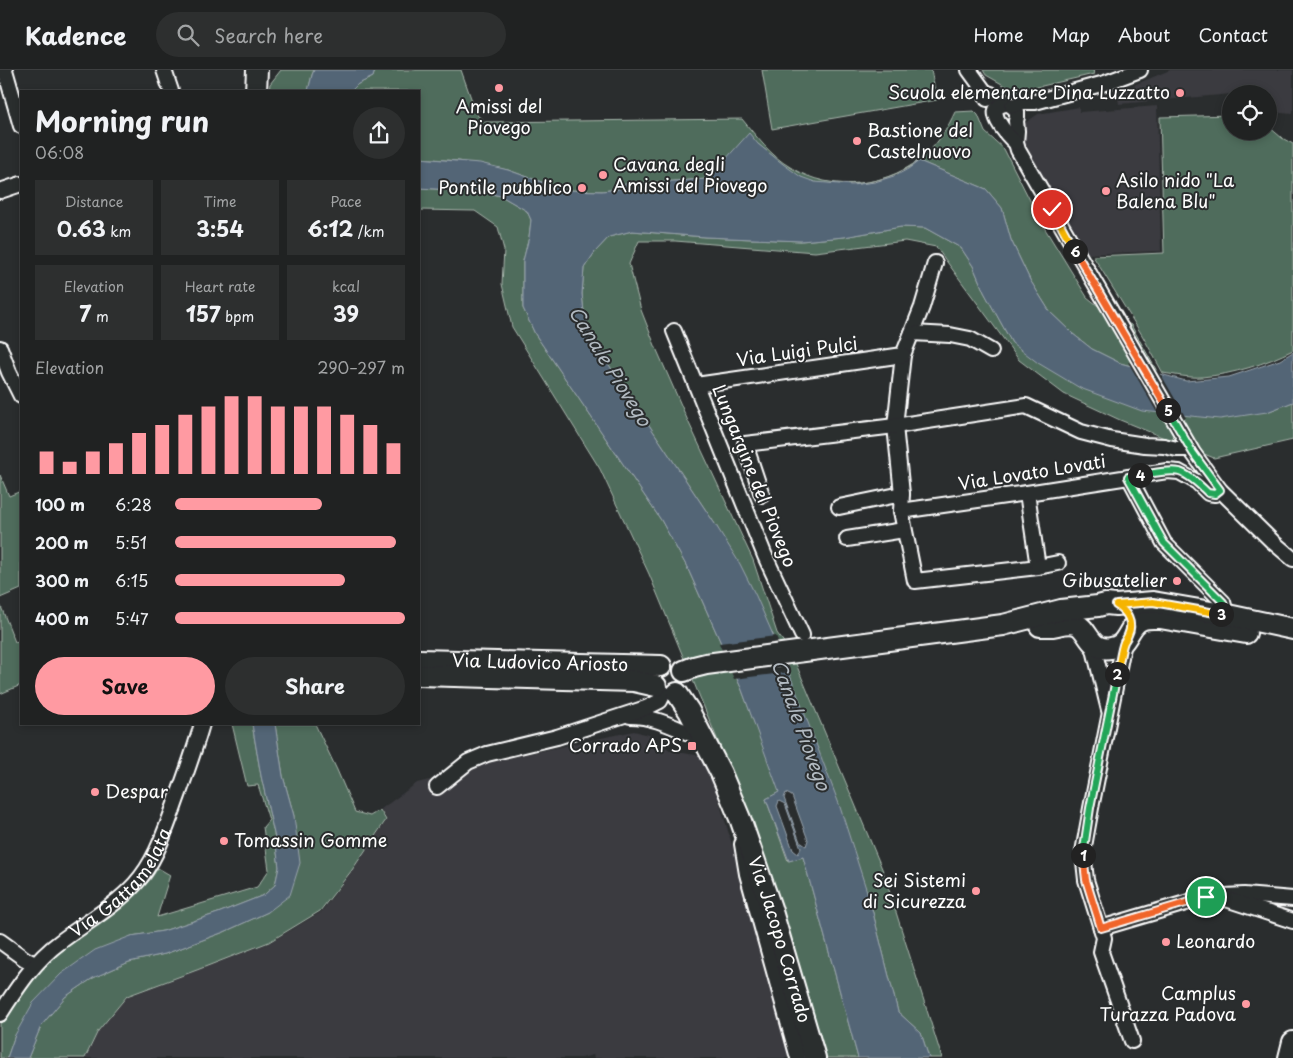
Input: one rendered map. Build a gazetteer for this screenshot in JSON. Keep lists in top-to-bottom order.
{
  "streets": {
    "main road": ["Via Ludovico Ariosto", "Via Jacopo Corrado"],
    "street": [
      "Via Luigi Pulci",
      "Via Lovato Lovati",
      "Lungargine del Piovego",
      "Via Gattamelata"
    ]
  },
  "crossings": [
    ["Via Luigi Pulci", "Lungargine del Piovego"],
    ["Via Ludovico Ariosto", "Via Jacopo Corrado"]
  ],
  "water": ["Canale Piovego"],
  "places": {
    "other": [
      "Amissi del Piovego",
      "Scuola elementare Dina Luzzatto",
      "Bastione del Castelnuovo",
      "Cavana degli Amissi del Piovego",
      "Pontile pubblico",
      "Asilo nido \"La Balena Blu\"",
      "Gibusatelier",
      "Despar",
      "Tomassin Gomme",
      "Sei Sistemi di Sicurezza",
      "Leonardo",
      "Camplus Turazza Padova"
    ],
    "transit": ["Corrado APS"]
  },
  "page": {
    "header": "Kadence",
    "search": "Search here",
    "nav": [
      "Home",
      "Map",
      "About",
      "Contact"
    ],
    "heading": ["Morning run", "06:08"],
    "stats": [
      ["Distance", "0.63 km"],
      ["Time", "3:54"],
      ["Pace", "6:12 /km"],
      ["Elevation", "7 m"],
      ["Heart rate", "157 bpm"],
      ["kcal", "39"]
    ],
    "pins": [
      "6",
      "5",
      "4",
      "3",
      "2",
      "1"
    ],
    "chart": ["Elevation", "290–297 m"],
    "list": [
      {
        "name": "100 m",
        "note": "6:28"
      },
      {
        "name": "200 m",
        "note": "5:51"
      },
      {
        "name": "300 m",
        "note": "6:15"
      },
      {
        "name": "400 m",
        "note": "5:47"
      }
    ],
    "buttons": ["Save", "Share"]
  }
}
